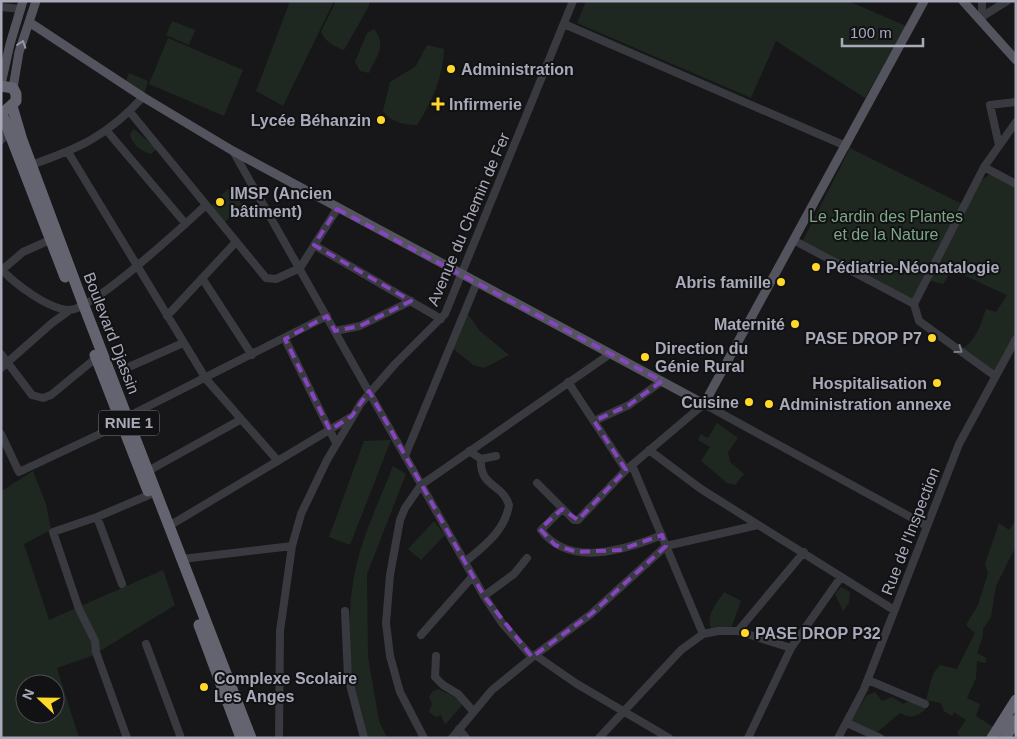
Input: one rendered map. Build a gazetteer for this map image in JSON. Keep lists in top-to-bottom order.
{
  "streets": {
    "highway": ["Boulevard Djassin", "RNIE 1"],
    "street": ["Avenue du Chemin de Fer", "Rue de l'Inspection"]
  },
  "crossings": [
    ["Boulevard Djassin", "RNIE 1"]
  ],
  "parks": ["Le Jardin des Plantes et de la Nature"],
  "places": {
    "other": [
      "Administration",
      "Lycée Béhanzin",
      "IMSP (Ancien bâtiment)",
      "Pédiatrie-Néonatalogie",
      "Abris famille",
      "Maternité",
      "PASE DROP P7",
      "Direction du Génie Rural",
      "Hospitalisation",
      "Cuisine",
      "Administration annexe",
      "PASE DROP P32",
      "Complexe Scolaire Les Anges"
    ],
    "health": ["Infirmerie"]
  },
  "scale_bar": "100 m",
  "north": "left"
}
